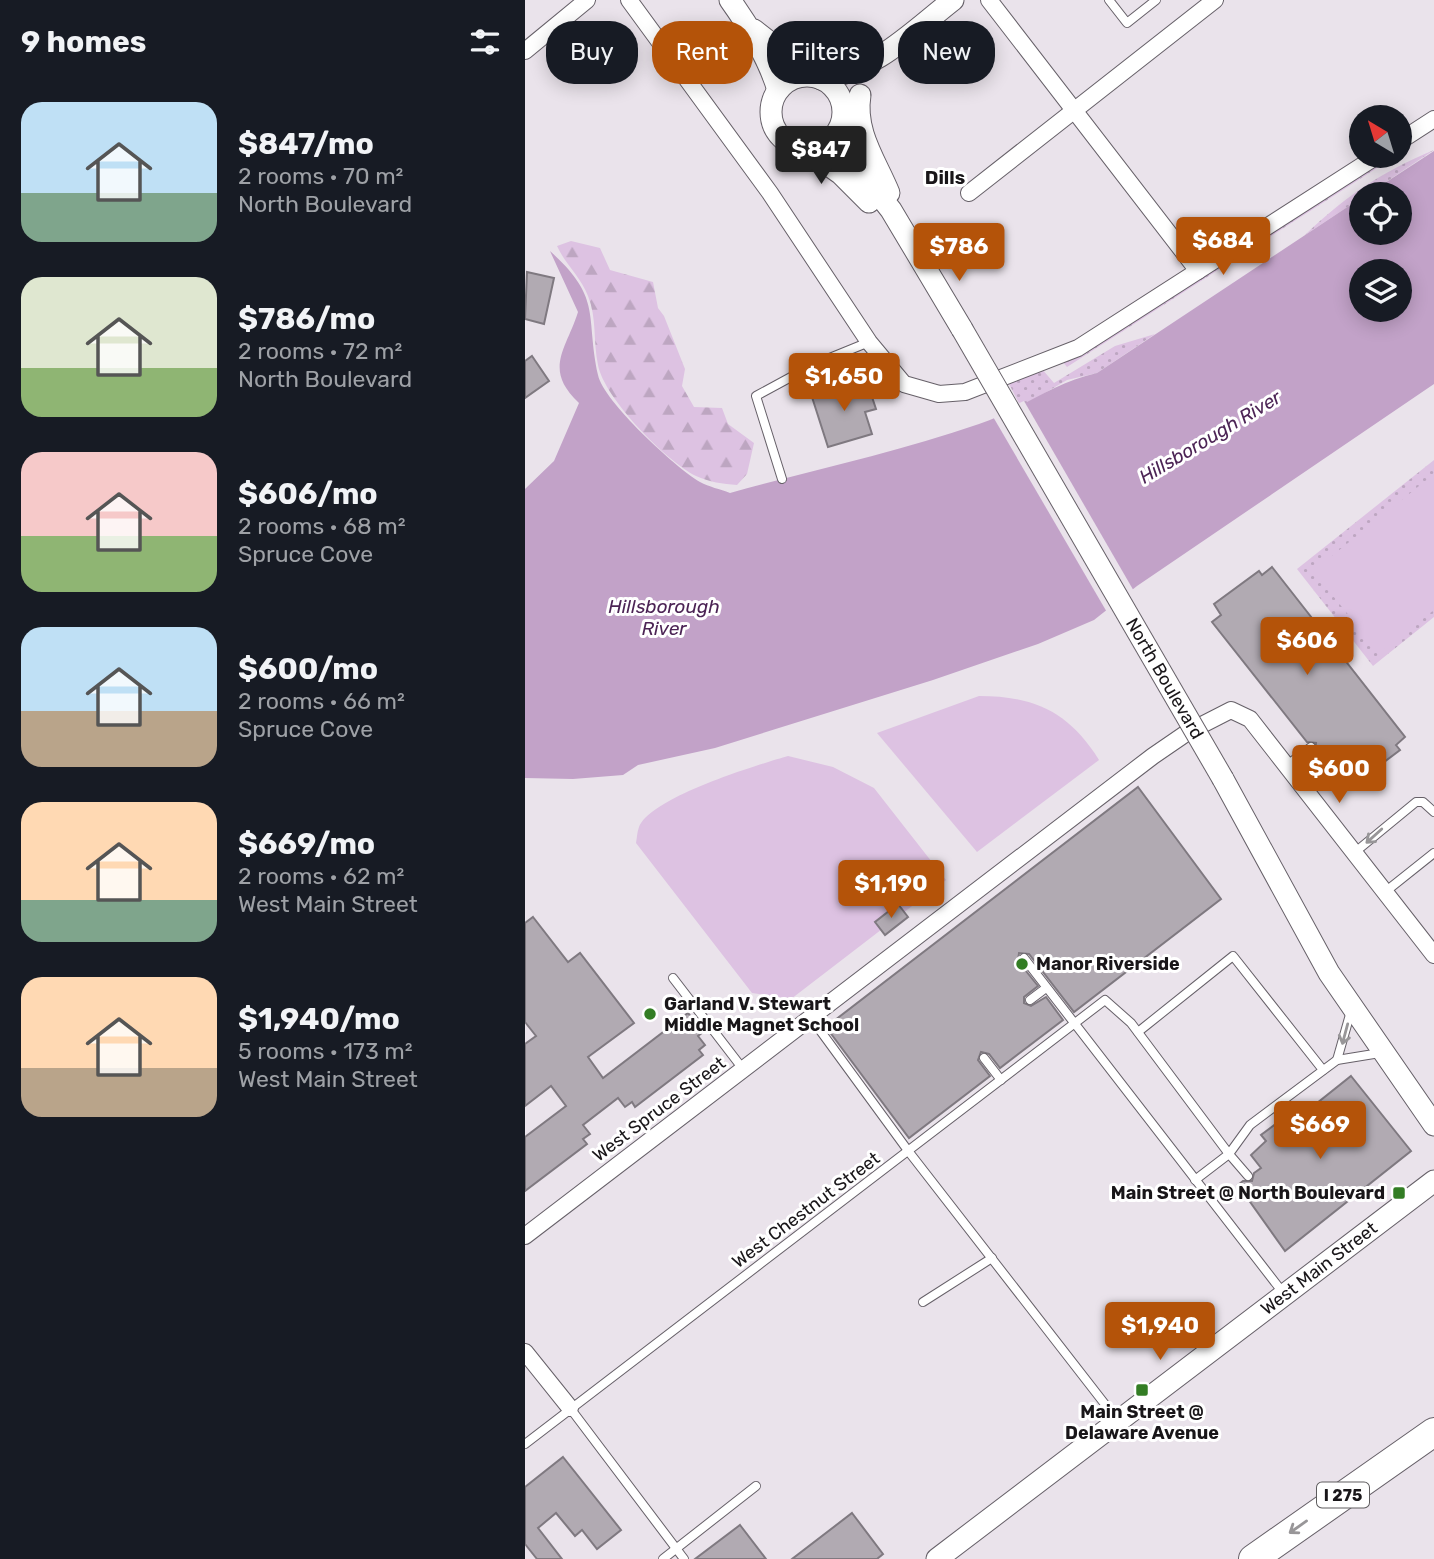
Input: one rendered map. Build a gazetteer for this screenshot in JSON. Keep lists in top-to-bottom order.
{
  "streets": {
    "highway": ["I 275"],
    "street": ["North Boulevard", "West Spruce Street", "West Main Street"],
    "lane": ["West Chestnut Street"]
  },
  "districts": ["Dills"],
  "water": ["Hillsborough River"],
  "places": {
    "other": ["Manor Riverside", "Garland V. Stewart Middle Magnet School"],
    "transit": ["Main Street @ North Boulevard", "Main Street @ Delaware Avenue"]
  },
  "north": "top left",
  "page": {
    "heading": "9 homes",
    "chip": [
      "Buy",
      "Rent",
      "Filters",
      "New"
    ],
    "list": [
      {
        "name": "$847/mo",
        "note": "2 rooms · 70 m² · North Boulevard"
      },
      {
        "name": "$786/mo",
        "note": "2 rooms · 72 m² · North Boulevard"
      },
      {
        "name": "$606/mo",
        "note": "2 rooms · 68 m² · Spruce Cove"
      },
      {
        "name": "$600/mo",
        "note": "2 rooms · 66 m² · Spruce Cove"
      },
      {
        "name": "$669/mo",
        "note": "2 rooms · 62 m² · West Main Street"
      },
      {
        "name": "$1,940/mo",
        "note": "5 rooms · 173 m² · West Main Street"
      }
    ],
    "price": [
      "$847",
      "$684",
      "$786",
      "$1,650",
      "$606",
      "$600",
      "$1,190",
      "$669",
      "$1,940"
    ]
  }
}
